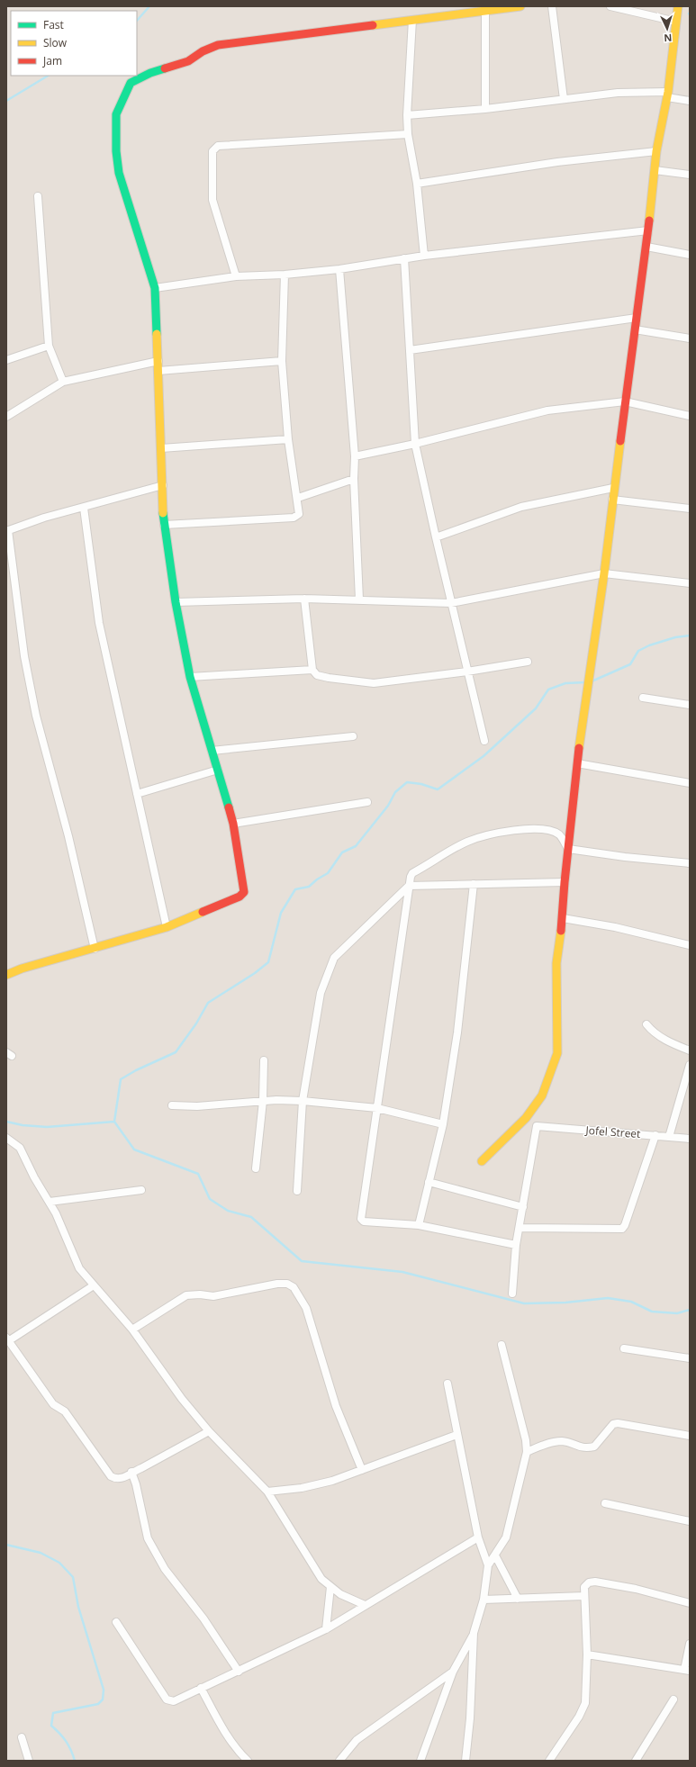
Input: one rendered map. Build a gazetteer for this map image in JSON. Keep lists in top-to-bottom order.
{
  "streets": {
    "street": ["Jofel Street"]
  },
  "legend": ["Fast", "Slow", "Jam"],
  "north": "bottom"
}
